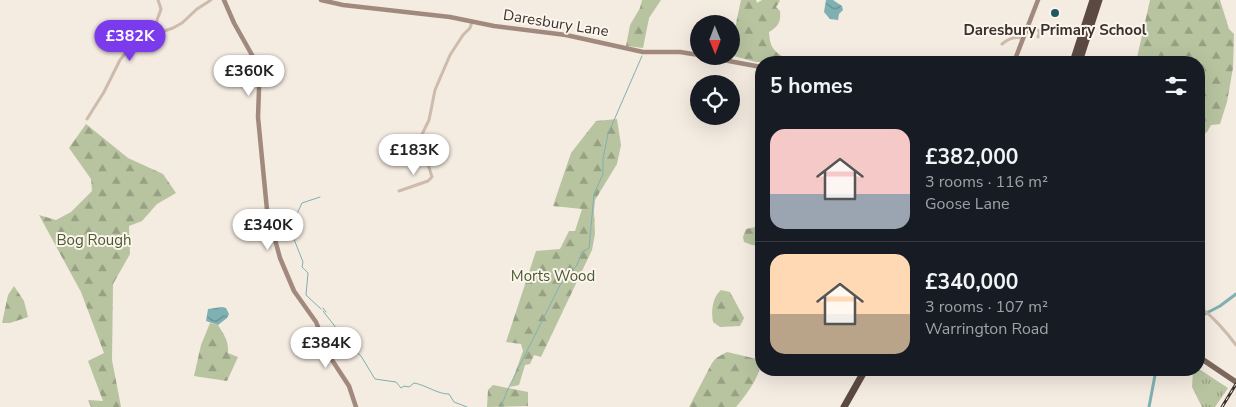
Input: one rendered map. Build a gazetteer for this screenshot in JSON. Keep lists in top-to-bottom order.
{
  "streets": {
    "street": ["Daresbury Lane"]
  },
  "parks": ["Bog Rough", "Morts Wood"],
  "places": ["Daresbury Primary School"],
  "north": "bottom",
  "page": {
    "price": [
      "£382K",
      "£360K",
      "£183K",
      "£340K",
      "£384K"
    ],
    "heading": "5 homes",
    "list": [
      {
        "name": "£382,000",
        "note": "3 rooms · 116 m² · Goose Lane"
      },
      {
        "name": "£340,000",
        "note": "3 rooms · 107 m² · Warrington Road"
      }
    ]
  }
}
